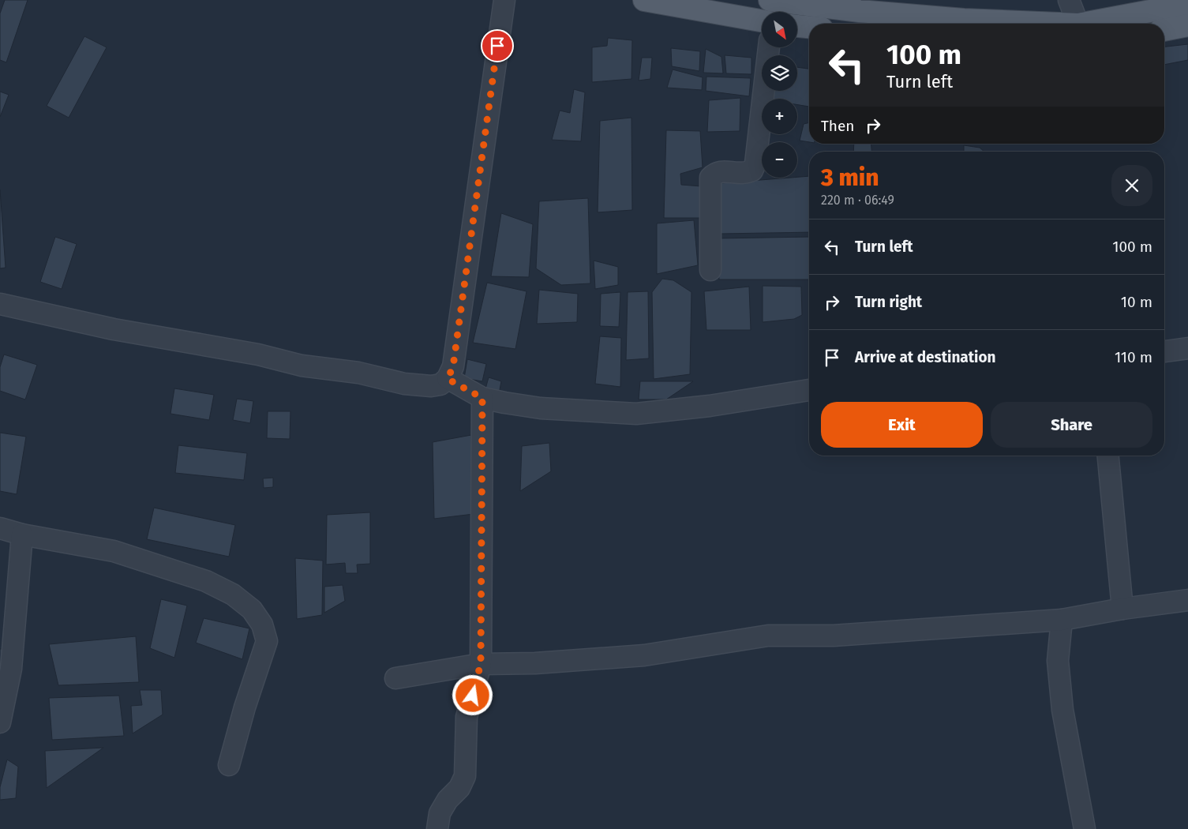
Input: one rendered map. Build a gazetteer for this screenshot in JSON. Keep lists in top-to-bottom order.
{
  "north": "bottom right",
  "page": {
    "map_buttons": ["+", "−"],
    "turn": ["100 m", "Turn left"],
    "then": "Then",
    "heading": ["3 min", "220 m · 06:49"],
    "list": [
      {
        "name": "Turn left",
        "value": "100 m"
      },
      {
        "name": "Turn right",
        "value": "10 m"
      },
      {
        "name": "Arrive at destination",
        "value": "110 m"
      }
    ],
    "buttons": ["Exit", "Share"]
  }
}
